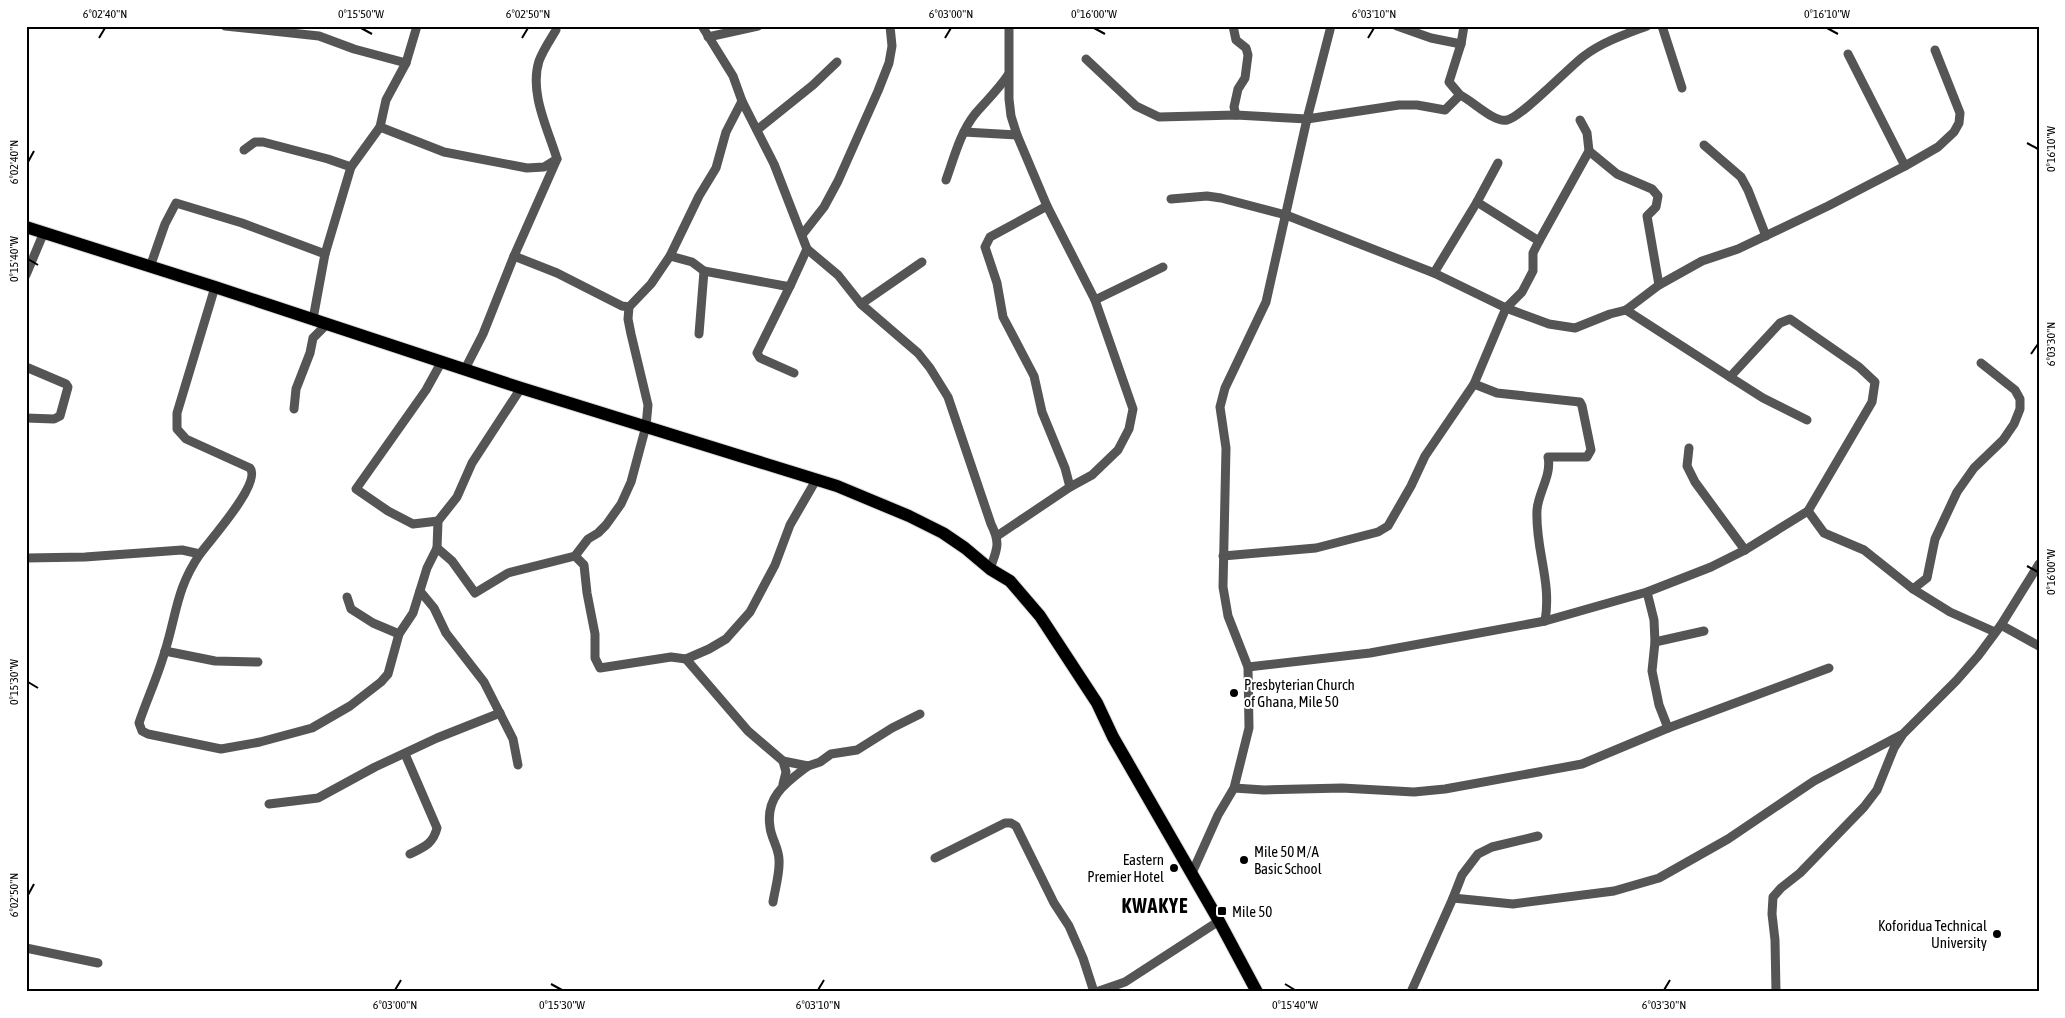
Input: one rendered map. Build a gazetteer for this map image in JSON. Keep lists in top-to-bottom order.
{
  "districts": ["KWAKYE"],
  "places": {
    "other": [
      "Presbyterian Church of Ghana, Mile 50",
      "Mile 50 M/A Basic School",
      "Eastern Premier Hotel",
      "Koforidua Technical University"
    ],
    "transit": ["Mile 50"]
  },
  "coordinates": [
    "6°02'40\"N",
    "0°15'50\"W",
    "6°02'50\"N",
    "6°03'00\"N",
    "0°16'00\"W",
    "6°03'10\"N",
    "0°16'10\"W",
    "0°15'40\"W",
    "6°03'30\"N",
    "0°15'30\"W"
  ]
}
